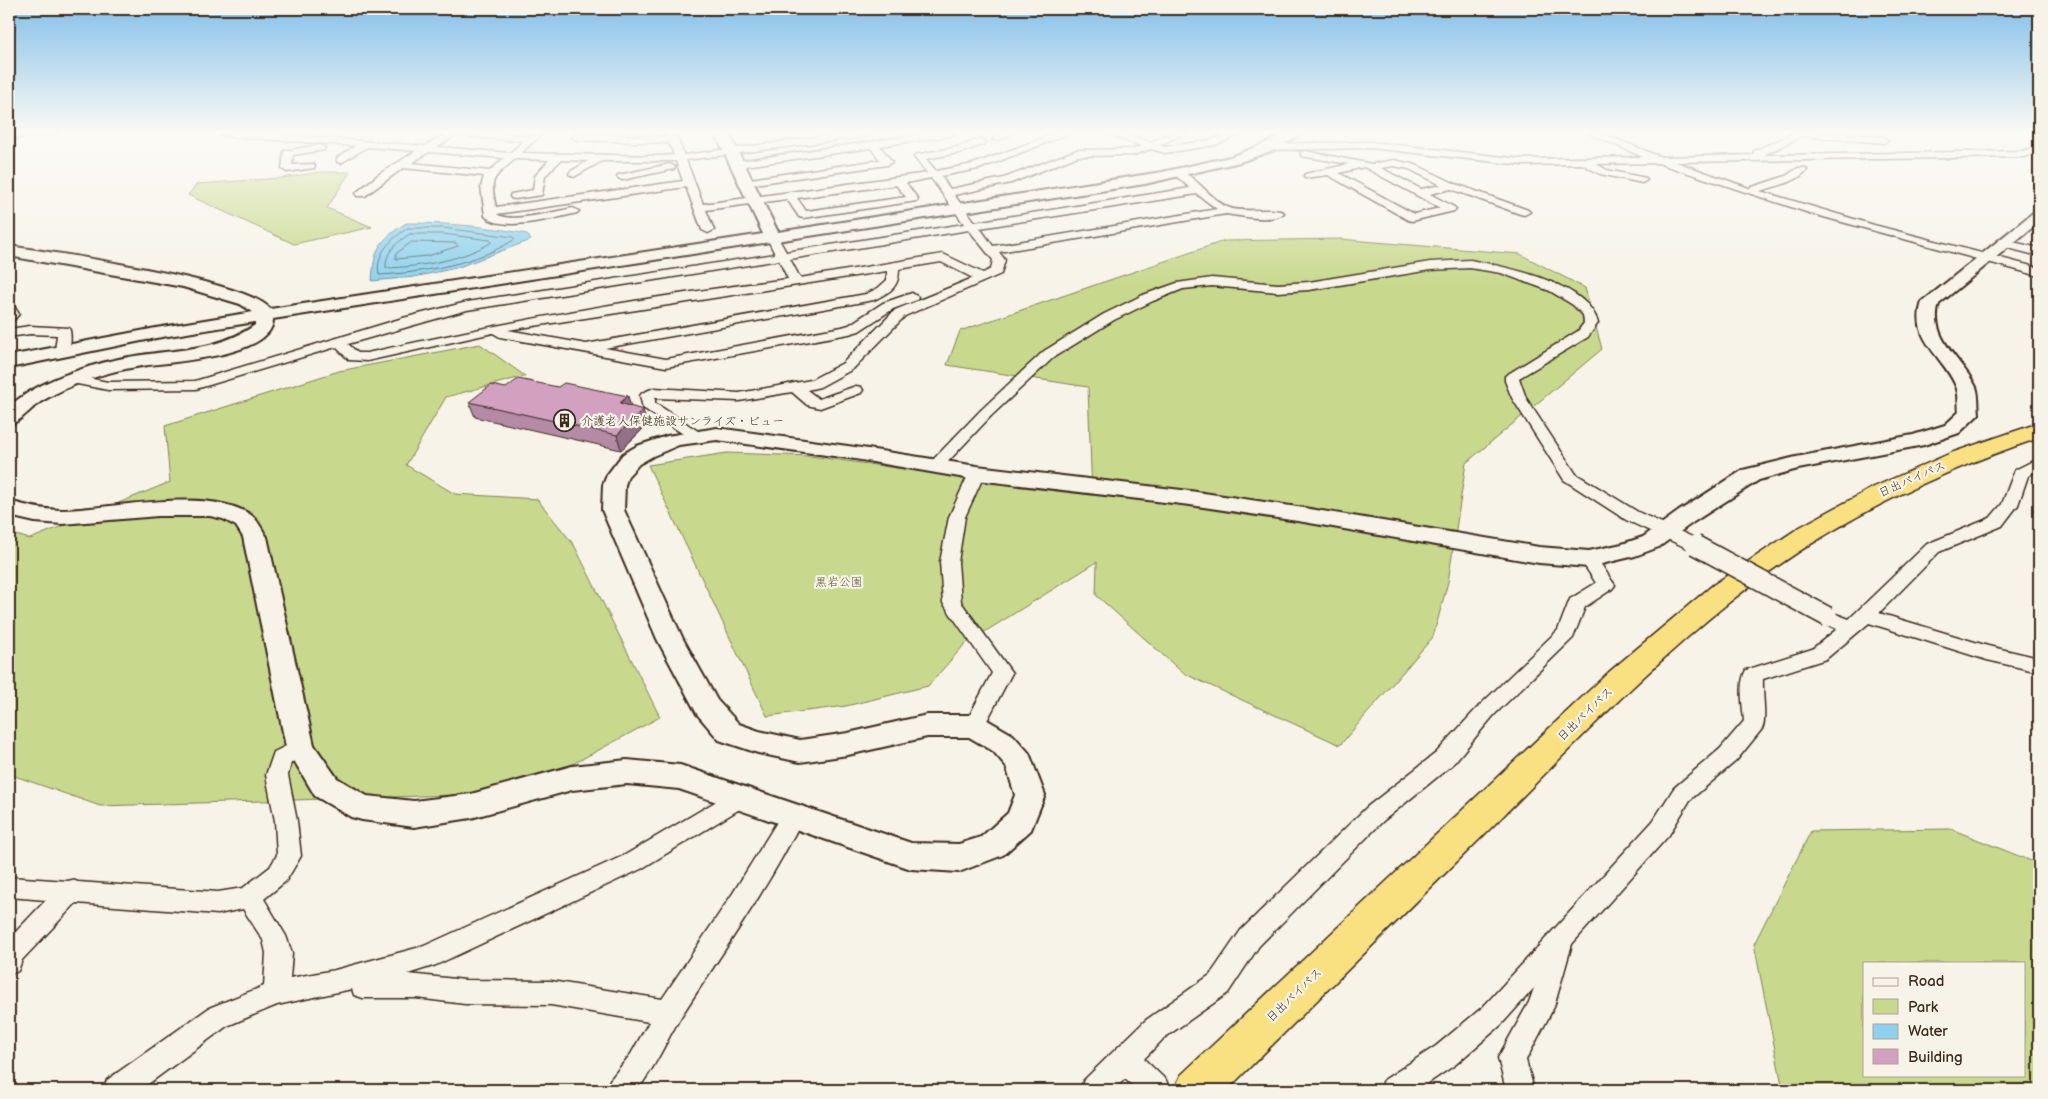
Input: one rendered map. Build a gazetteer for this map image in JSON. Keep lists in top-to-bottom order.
{
  "streets": {
    "highway": ["日出バイパス"]
  },
  "parks": ["黒岩公園"],
  "places": {
    "building": ["介護老人保健施設サンライズ・ビュー"]
  },
  "legend": [
    "Road",
    "Park",
    "Water",
    "Building"
  ]
}
